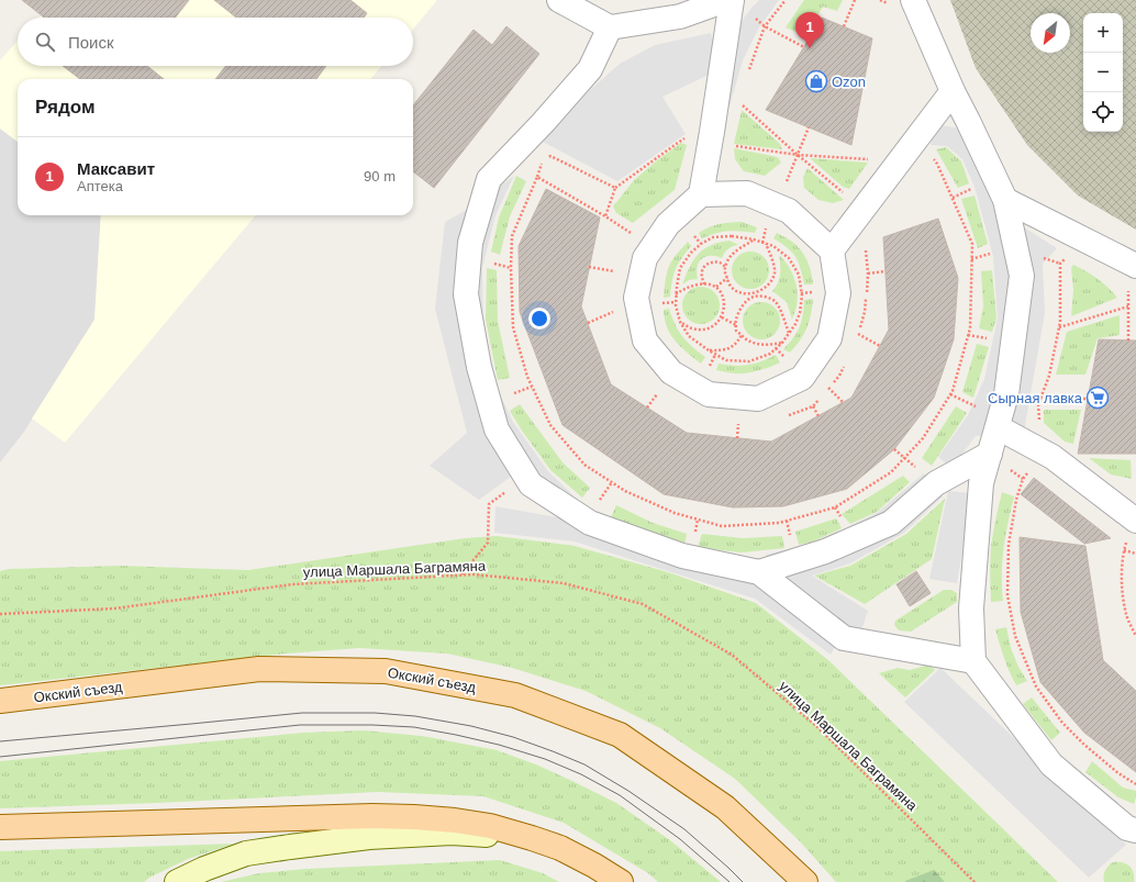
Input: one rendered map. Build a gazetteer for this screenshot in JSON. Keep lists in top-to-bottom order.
{
  "streets": {
    "main road": ["Окский съезд"],
    "path": ["улица Маршала Баграмяна"]
  },
  "places": {
    "shop": ["Ozon"],
    "supermarket": ["Сырная лавка"]
  },
  "north": "bottom left",
  "page": {
    "pins": "1",
    "map_buttons": ["+", "−"],
    "search": "Поиск",
    "heading": "Рядом",
    "list": [
      {
        "mark": "1",
        "name": "Максавит",
        "note": "Аптека",
        "value": "90 m"
      }
    ]
  }
}
